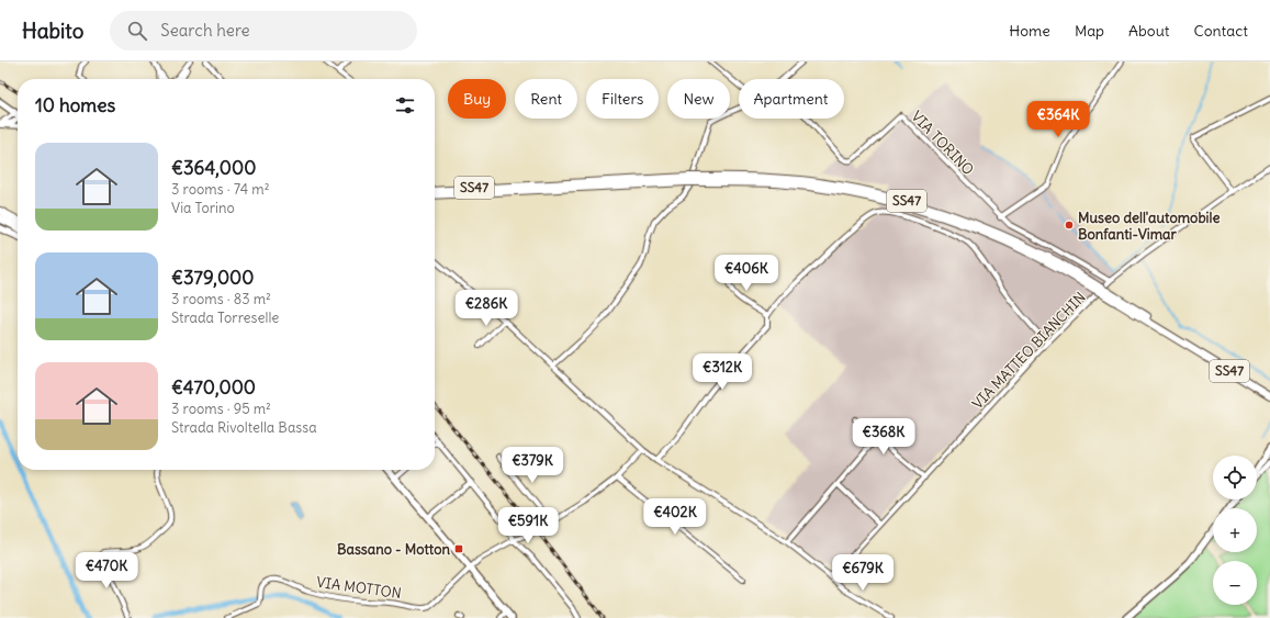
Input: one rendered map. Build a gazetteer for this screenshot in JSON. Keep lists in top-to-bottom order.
{
  "streets": {
    "highway": ["SS47"],
    "street": ["VIA TORINO", "VIA MATTEO BIANCHIN", "VIA MOTTON"]
  },
  "crossings": [
    ["VIA TORINO", "VIA MATTEO BIANCHIN"]
  ],
  "places": {
    "other": ["Museo dell'automobile Bonfanti-Vimar"],
    "transit": ["Bassano - Motton"]
  },
  "page": {
    "header": "Habito",
    "search": "Search here",
    "nav": [
      "Home",
      "Map",
      "About",
      "Contact"
    ],
    "chip": [
      "Buy",
      "Rent",
      "Filters",
      "New",
      "Apartment"
    ],
    "heading": "10 homes",
    "price": [
      "€364K",
      "€406K",
      "€286K",
      "€312K",
      "€368K",
      "€379K",
      "€402K",
      "€591K",
      "€470K",
      "€679K"
    ],
    "list": [
      {
        "name": "€364,000",
        "note": "3 rooms · 74 m² · Via Torino"
      },
      {
        "name": "€379,000",
        "note": "3 rooms · 83 m² · Strada Torreselle"
      },
      {
        "name": "€470,000",
        "note": "3 rooms · 95 m² · Strada Rivoltella Bassa"
      }
    ],
    "map_buttons": ["+", "−"]
  }
}
